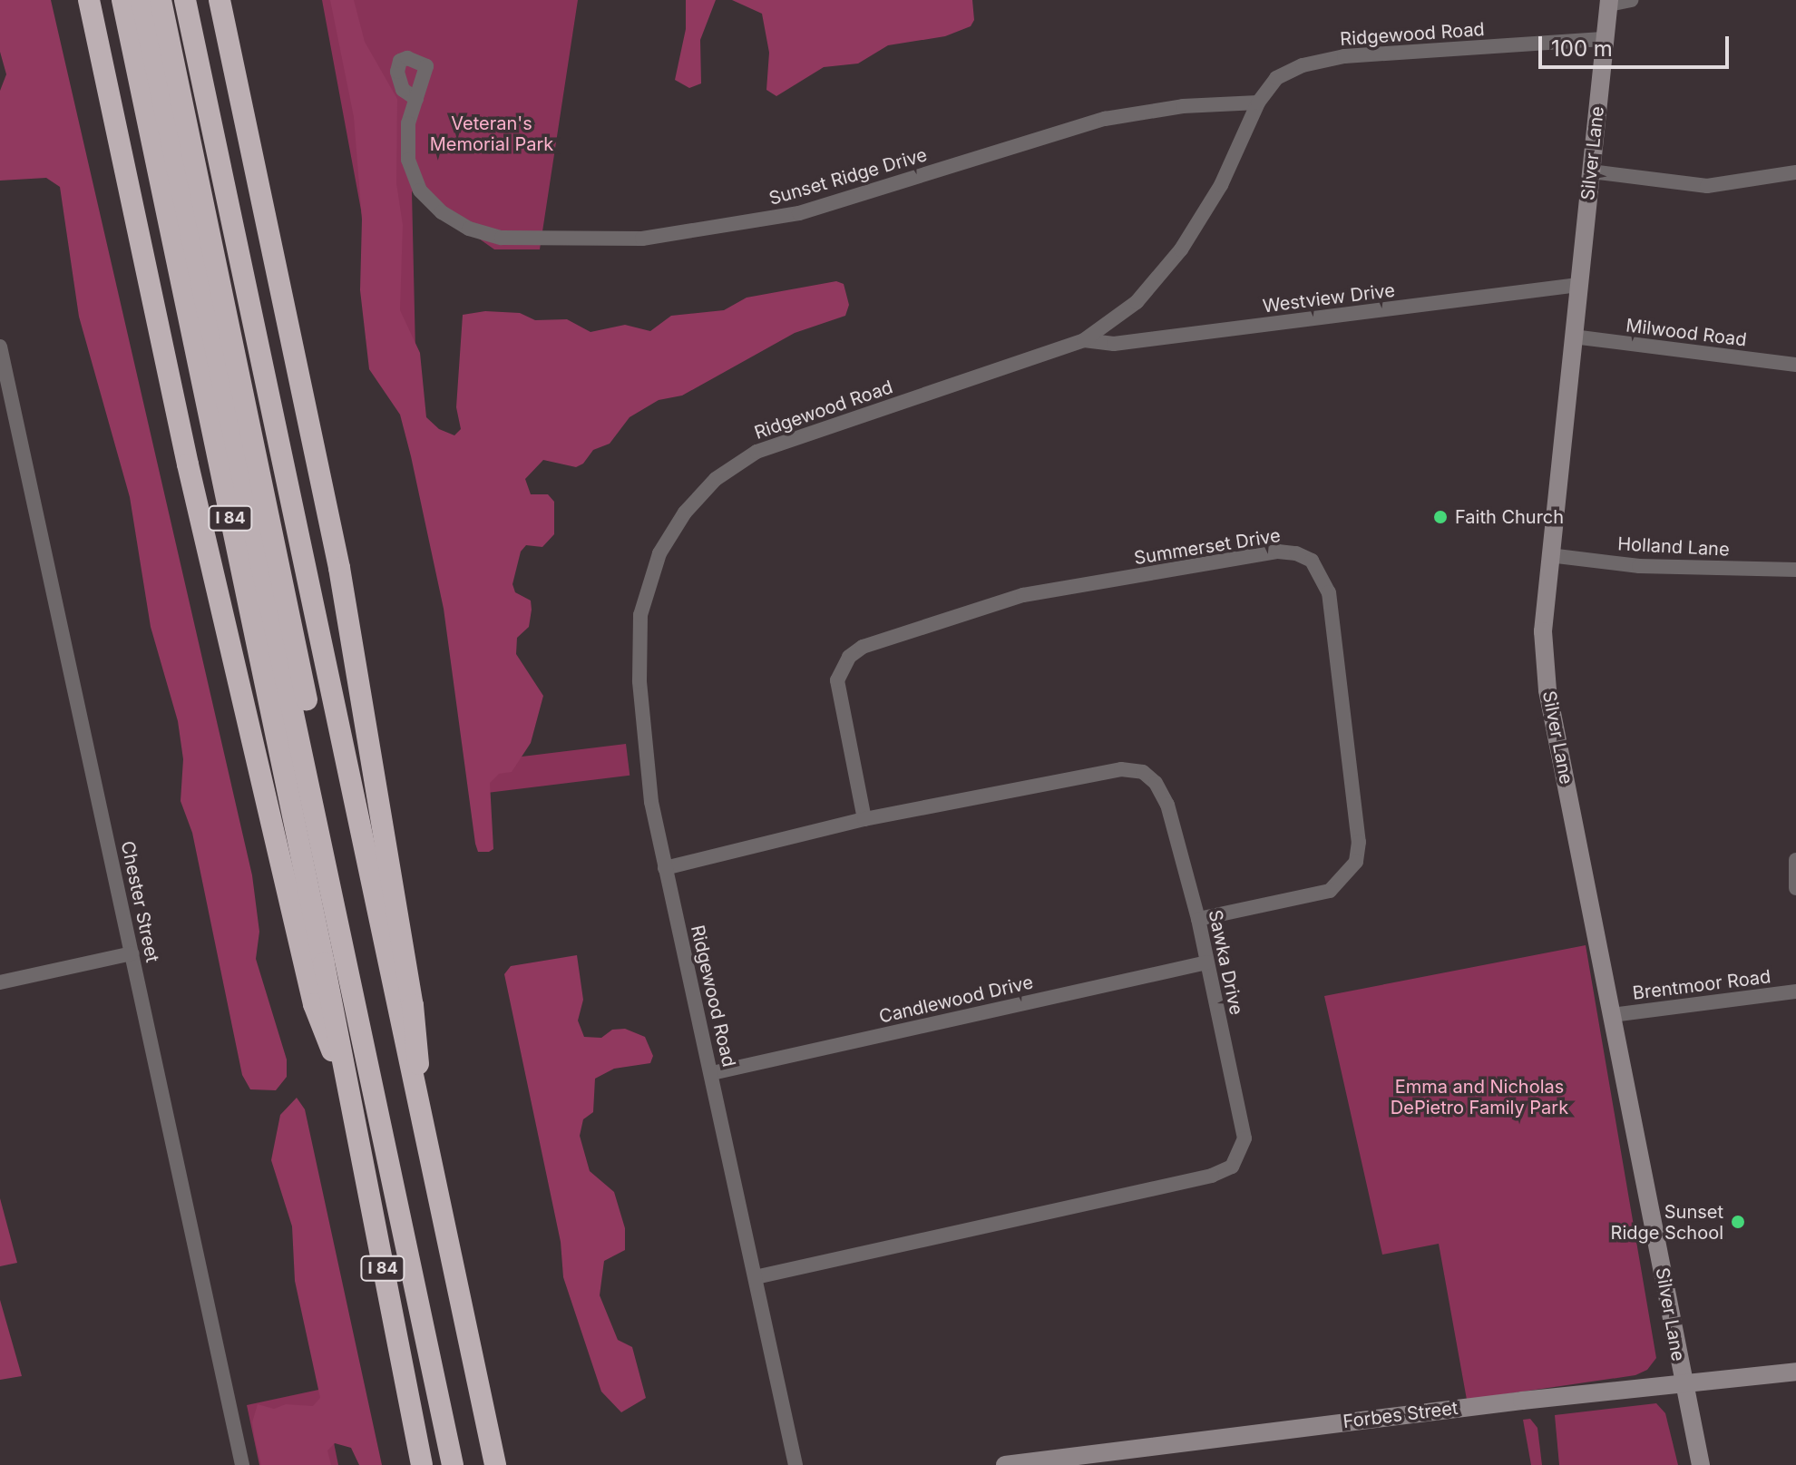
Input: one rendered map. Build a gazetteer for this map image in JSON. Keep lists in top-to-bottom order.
{
  "streets": {
    "highway": ["I 84"],
    "main road": ["Silver Lane", "Forbes Street"],
    "street": [
      "Ridgewood Road",
      "Sunset Ridge Drive",
      "Westview Drive",
      "Milwood Road",
      "Summerset Drive",
      "Holland Lane",
      "Chester Street",
      "Sawka Drive",
      "Brentmoor Road",
      "Candlewood Drive"
    ]
  },
  "crossings": [
    ["Ridgewood Road", "Silver Lane"],
    ["Ridgewood Road", "Sunset Ridge Drive"],
    ["Ridgewood Road", "Westview Drive"],
    ["Ridgewood Road", "Sawka Drive"],
    ["Ridgewood Road", "Candlewood Drive"],
    ["Silver Lane", "Westview Drive"],
    ["Silver Lane", "Milwood Road"],
    ["Silver Lane", "Holland Lane"],
    ["Silver Lane", "Brentmoor Road"],
    ["Silver Lane", "Forbes Street"],
    ["Summerset Drive", "Sawka Drive"],
    ["Sawka Drive", "Candlewood Drive"]
  ],
  "parks": ["Veteran's Memorial Park", "Emma and Nicholas DePietro Family Park"],
  "places": ["Faith Church", "Sunset Ridge School"],
  "scale_bar": "100 m"
}
